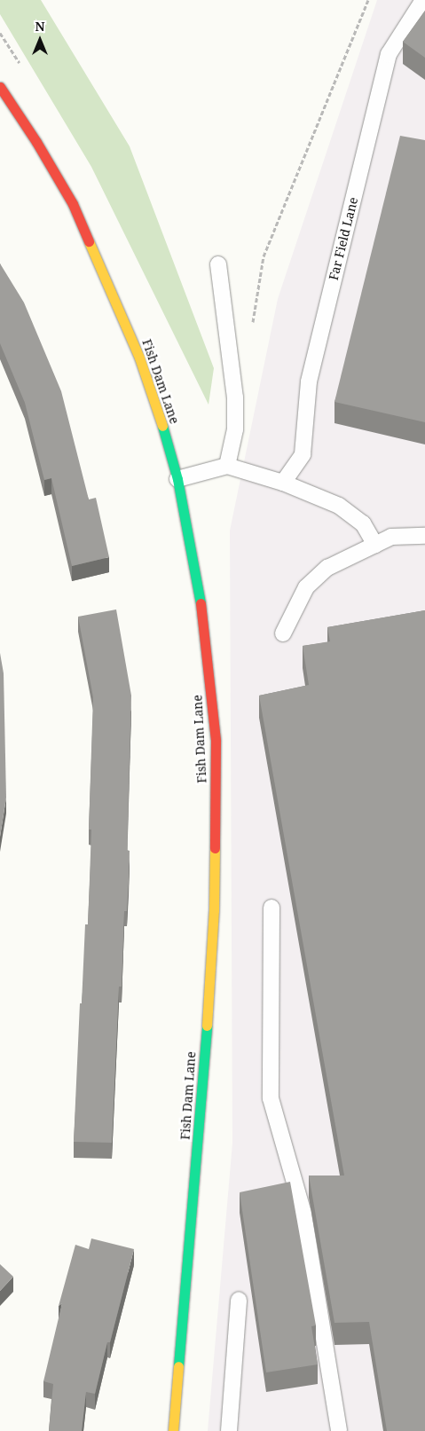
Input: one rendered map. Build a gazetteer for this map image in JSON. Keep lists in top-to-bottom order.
{
  "streets": {
    "street": ["Fish Dam Lane"],
    "lane": ["Far Field Lane"]
  },
  "north": "top"
}
